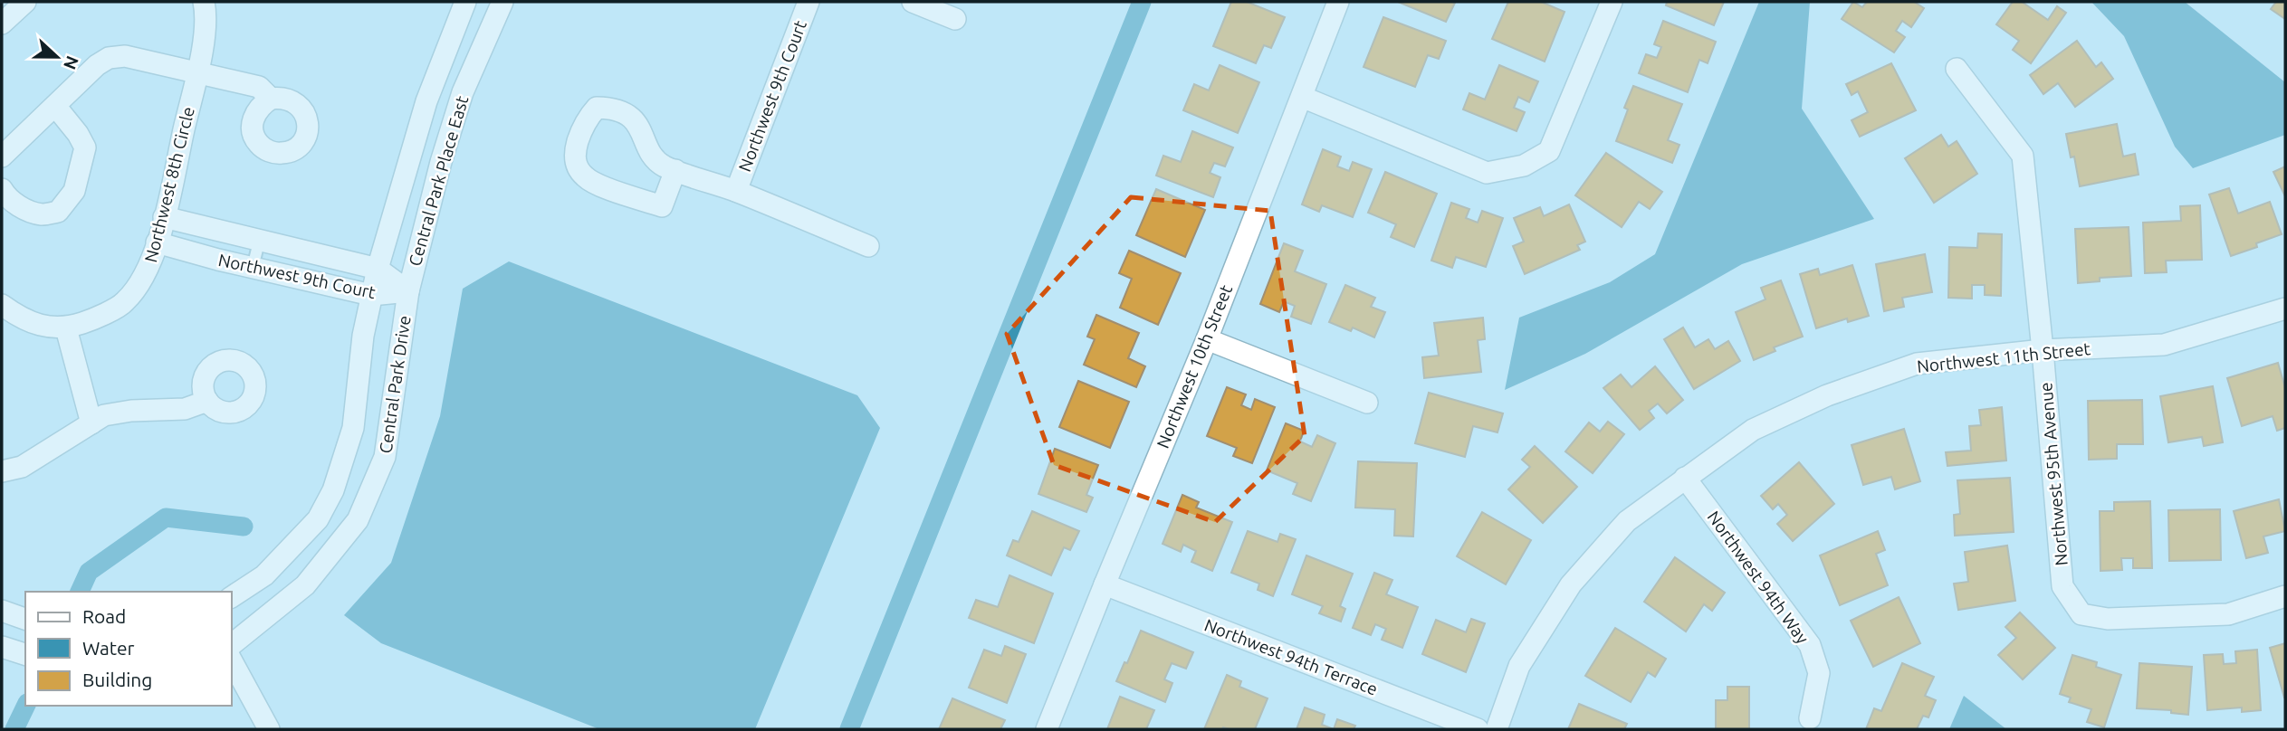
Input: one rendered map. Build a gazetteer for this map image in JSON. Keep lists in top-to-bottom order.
{
  "streets": {
    "street": [
      "Northwest 9th Court",
      "Central Park Place East",
      "Northwest 8th Circle",
      "Northwest 11th Street",
      "Northwest 10th Street",
      "Central Park Drive",
      "Northwest 95th Avenue",
      "Northwest 94th Way",
      "Northwest 94th Terrace"
    ]
  },
  "crossings": [
    ["Northwest 9th Court", "Central Park Place East"],
    ["Northwest 9th Court", "Northwest 8th Circle"],
    ["Northwest 9th Court", "Central Park Drive"],
    ["Central Park Place East", "Central Park Drive"],
    ["Northwest 11th Street", "Northwest 95th Avenue"],
    ["Northwest 11th Street", "Northwest 94th Way"],
    ["Northwest 10th Street", "Northwest 94th Terrace"]
  ],
  "legend": ["Road", "Water", "Building"],
  "north": "right"
}
